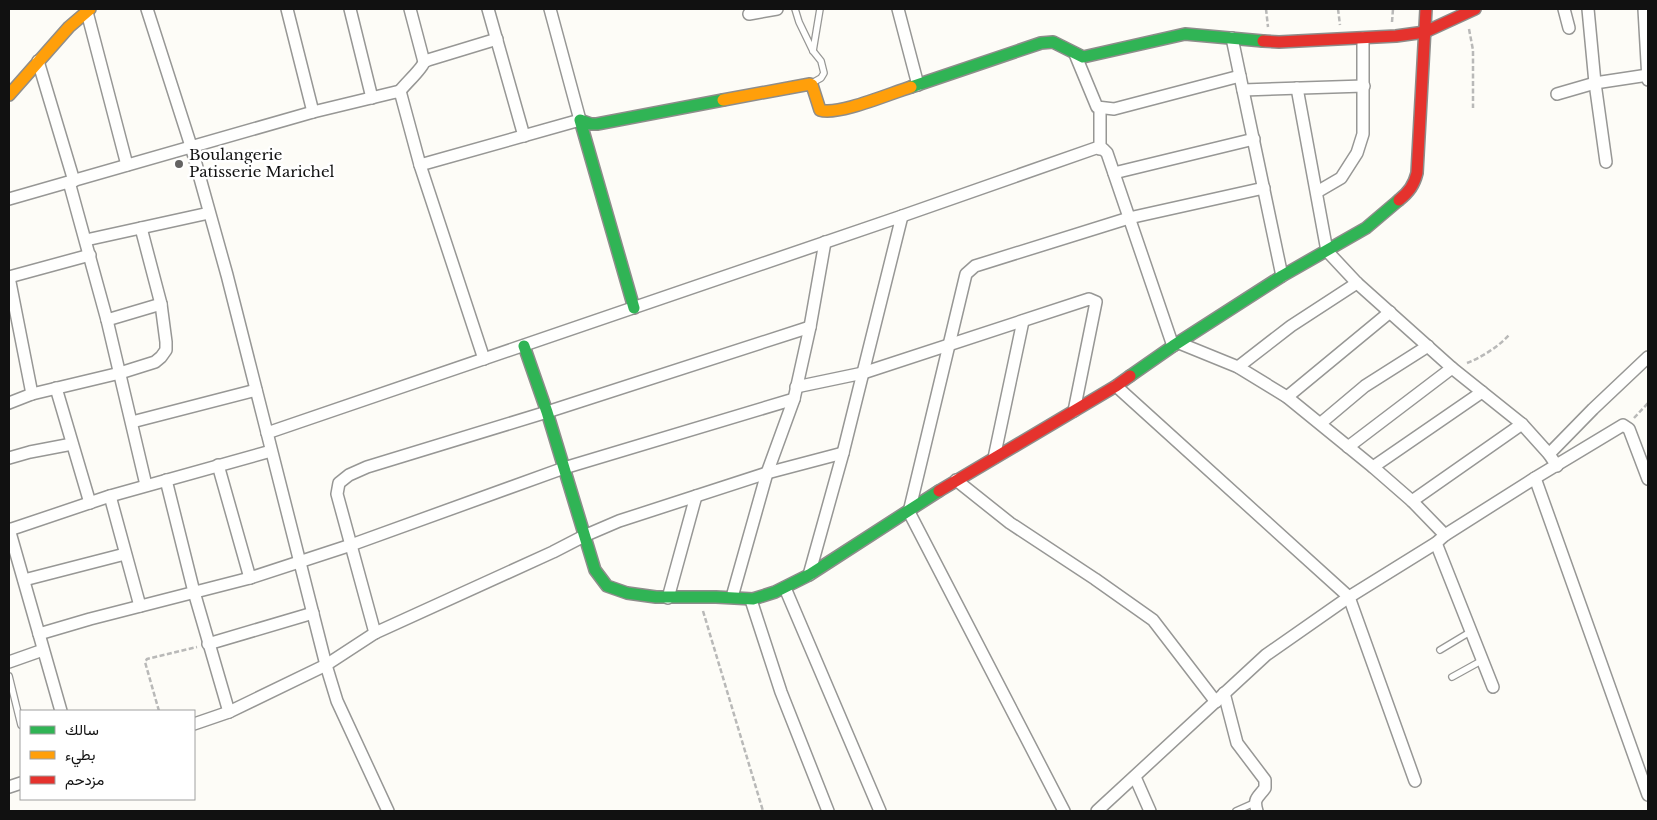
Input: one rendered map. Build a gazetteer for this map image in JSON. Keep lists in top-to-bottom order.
{
  "places": ["Boulangerie Patisserie Marichel"],
  "legend": ["سالك", "بطيء", "مزدحم"]
}
